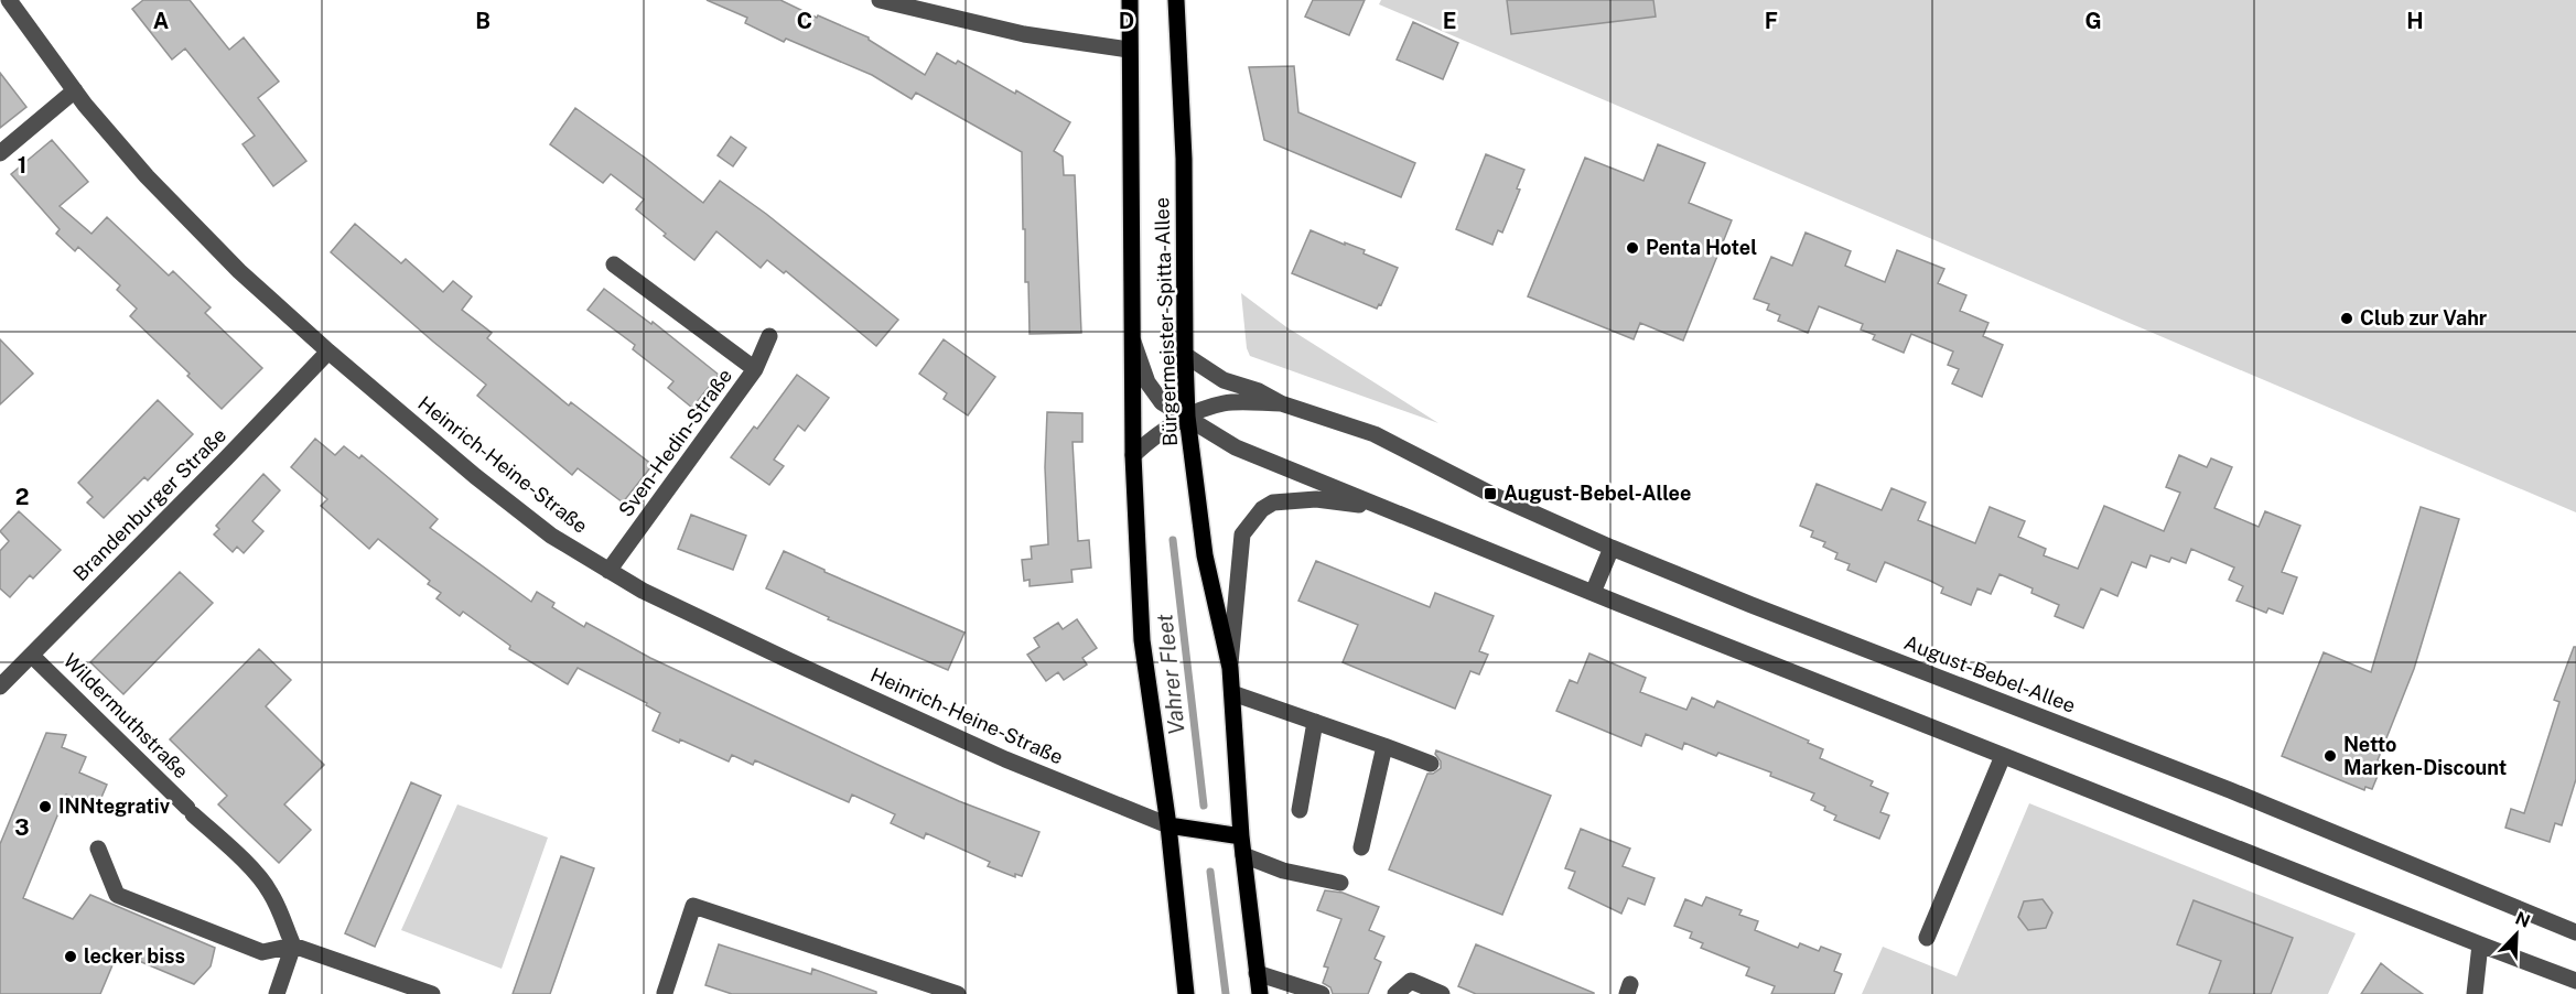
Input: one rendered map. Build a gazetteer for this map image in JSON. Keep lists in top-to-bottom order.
{
  "streets": {
    "main road": ["Bürgermeister-Spitta-Allee"],
    "street": [
      "Sven-Hedin-Straße",
      "Heinrich-Heine-Straße",
      "Brandenburger Straße",
      "August-Bebel-Allee",
      "Wildermuthstraße"
    ]
  },
  "crossings": [
    ["Bürgermeister-Spitta-Allee", "Heinrich-Heine-Straße"],
    ["Bürgermeister-Spitta-Allee", "August-Bebel-Allee"],
    ["Sven-Hedin-Straße", "Heinrich-Heine-Straße"],
    ["Heinrich-Heine-Straße", "Brandenburger Straße"],
    ["Brandenburger Straße", "Wildermuthstraße"]
  ],
  "water": ["Vahrer Fleet"],
  "places": {
    "other": [
      "Penta Hotel",
      "Club zur Vahr",
      "Netto Marken-Discount",
      "INNtegrativ",
      "lecker biss"
    ],
    "transit": ["August-Bebel-Allee"]
  },
  "north": "top right",
  "grid": {
    "columns": [
      "A",
      "B",
      "C",
      "D",
      "E",
      "F",
      "G",
      "H"
    ],
    "rows": ["1", "2", "3"]
  }
}
